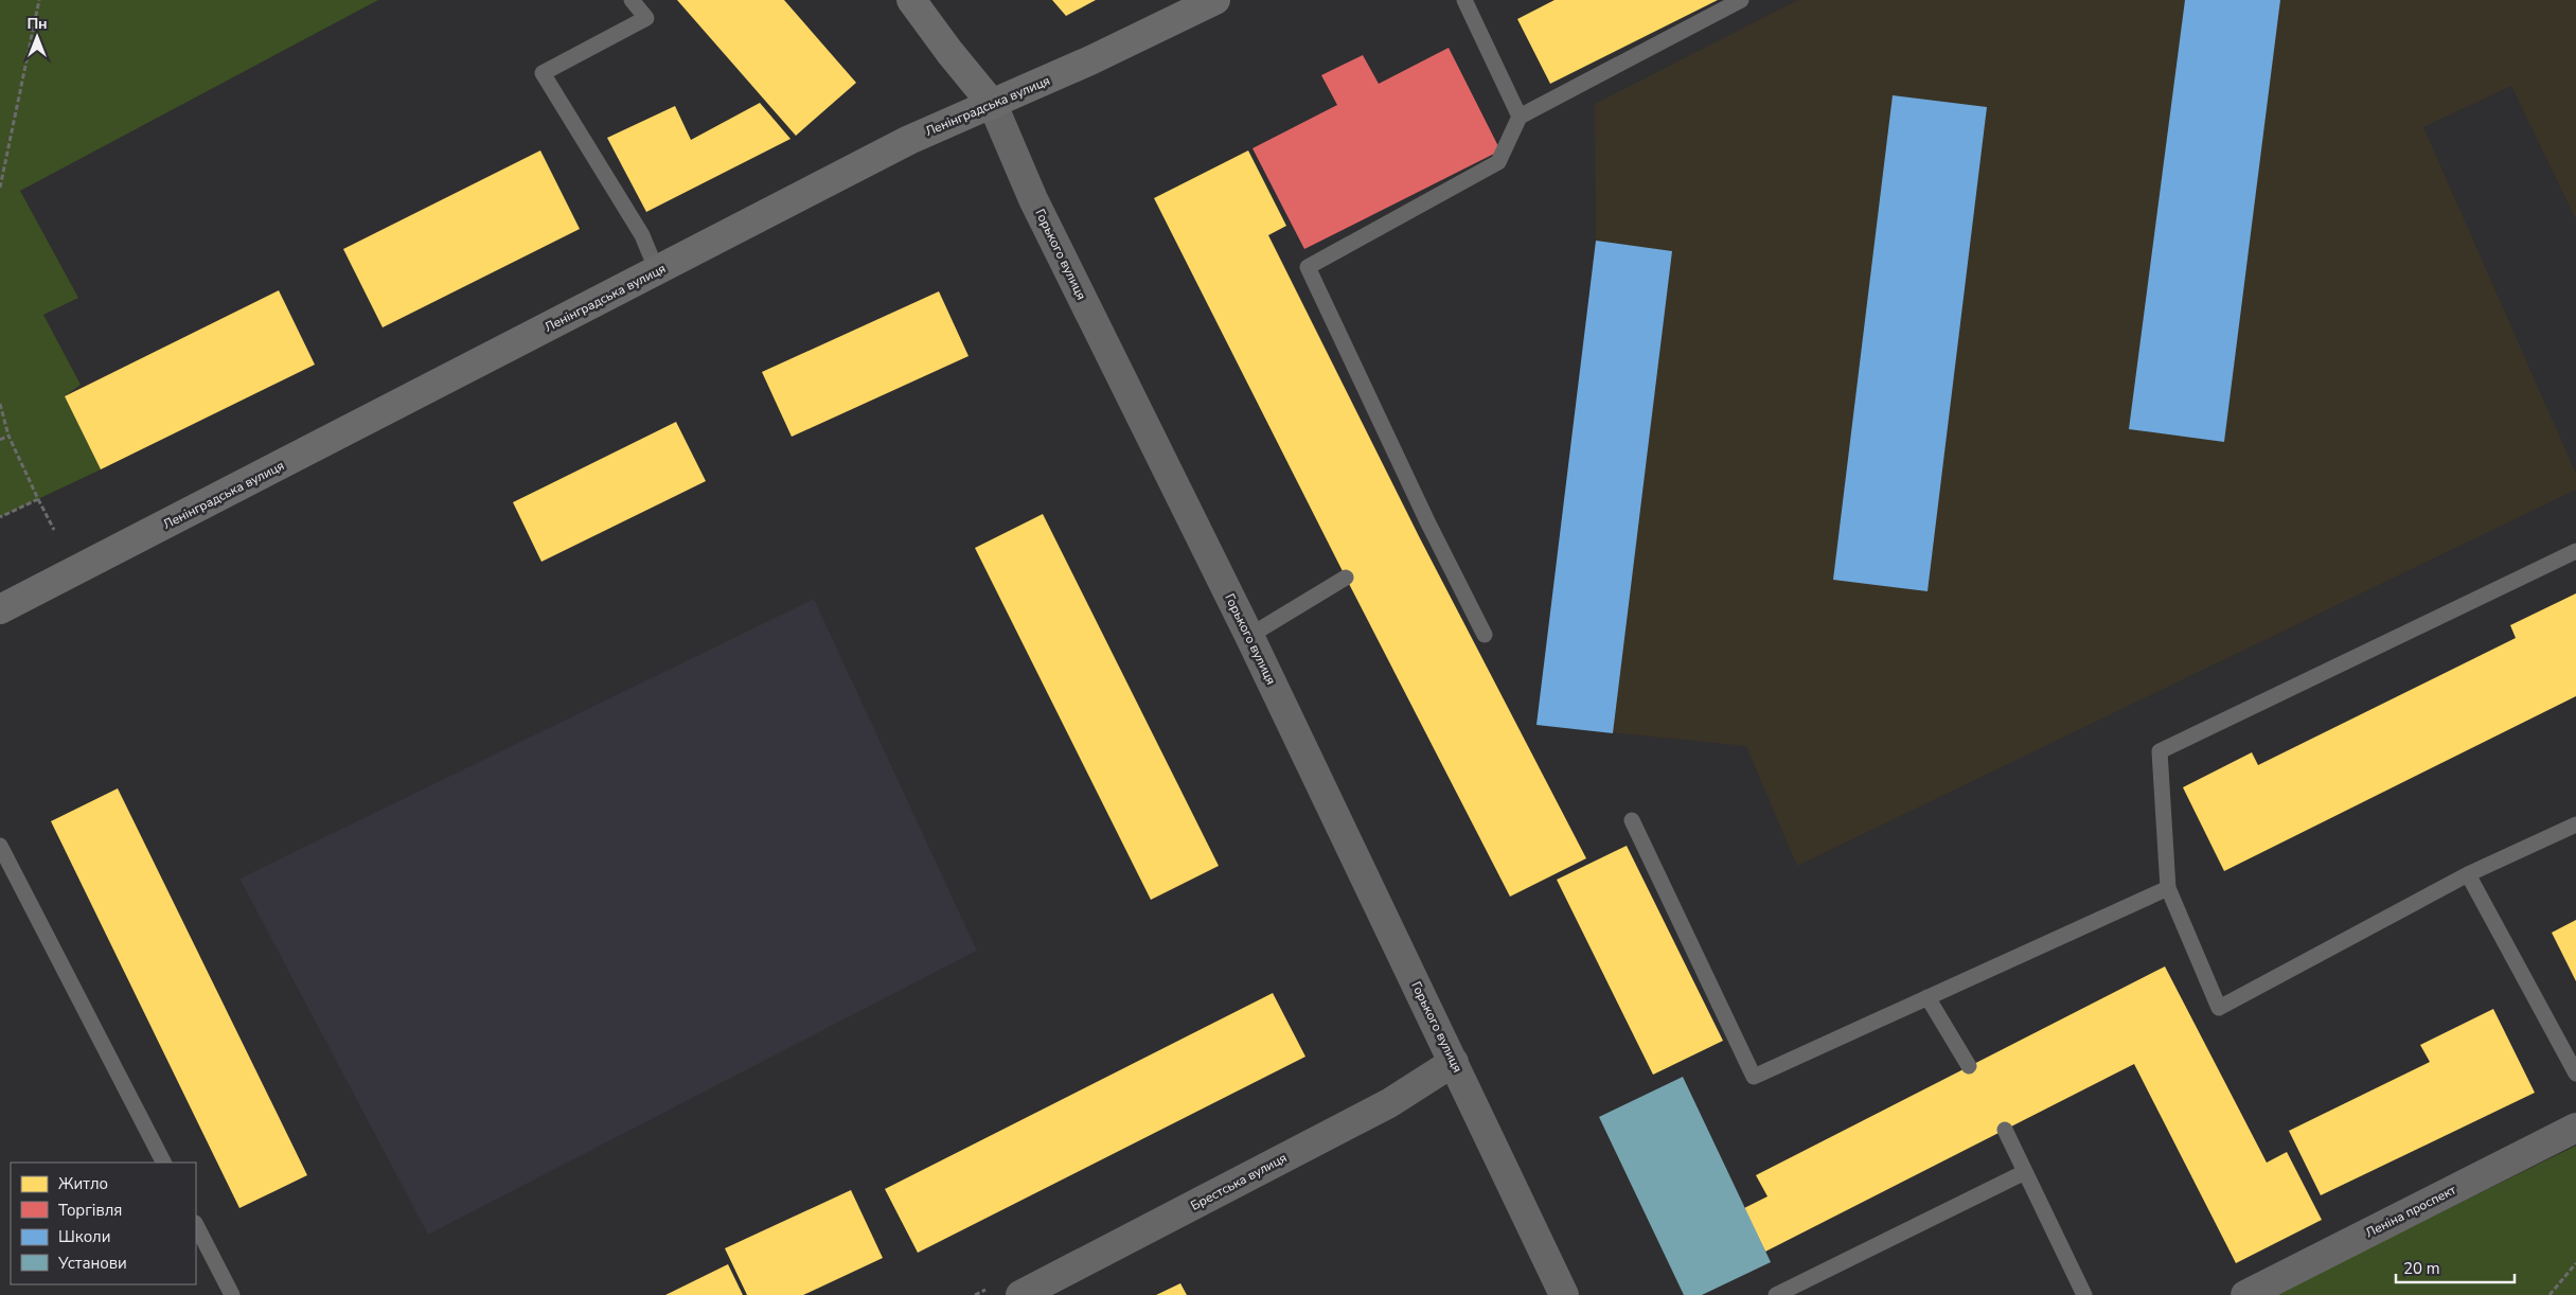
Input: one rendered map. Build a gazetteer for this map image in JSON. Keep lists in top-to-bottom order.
{
  "streets": {
    "street": [
      "Ленінградська вулиця",
      "Горького вулиця",
      "Брестська вулиця",
      "Леніна проспект"
    ]
  },
  "crossings": [
    ["Ленінградська вулиця", "Горького вулиця"],
    ["Горького вулиця", "Брестська вулиця"]
  ],
  "legend": [
    "Житло",
    "Торгівля",
    "Школи",
    "Установи"
  ],
  "scale_bar": "20 m",
  "north": "top"
}
